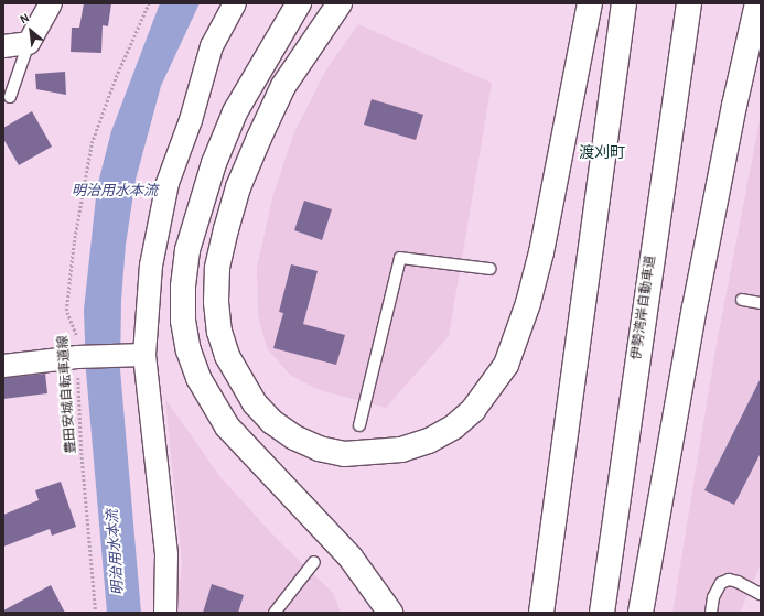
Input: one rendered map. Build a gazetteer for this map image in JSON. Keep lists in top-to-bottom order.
{
  "streets": {
    "highway": ["伊勢湾岸自動車道"],
    "path": ["豊田安城自転車道線"]
  },
  "districts": ["渡刈町"],
  "water": ["明治用水本流"],
  "north": "top left"
}
